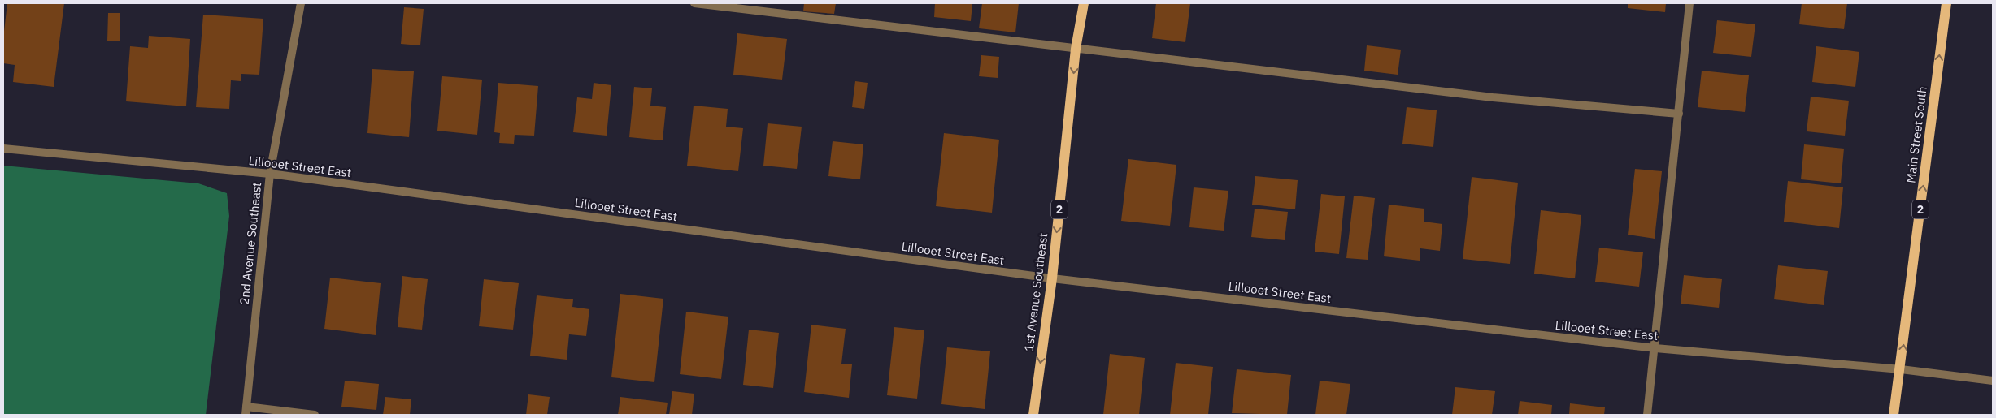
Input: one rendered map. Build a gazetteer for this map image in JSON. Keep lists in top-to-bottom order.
{
  "streets": {
    "main road": ["Main Street South", "2", "1st Avenue Southeast"],
    "street": ["Lillooet Street East", "2nd Avenue Southeast"]
  },
  "crossings": [
    ["Main Street South", "Lillooet Street East"],
    ["Lillooet Street East", "2nd Avenue Southeast"],
    ["Lillooet Street East", "1st Avenue Southeast"]
  ],
  "one_way": ["Main Street South", "1st Avenue Southeast"]
}
